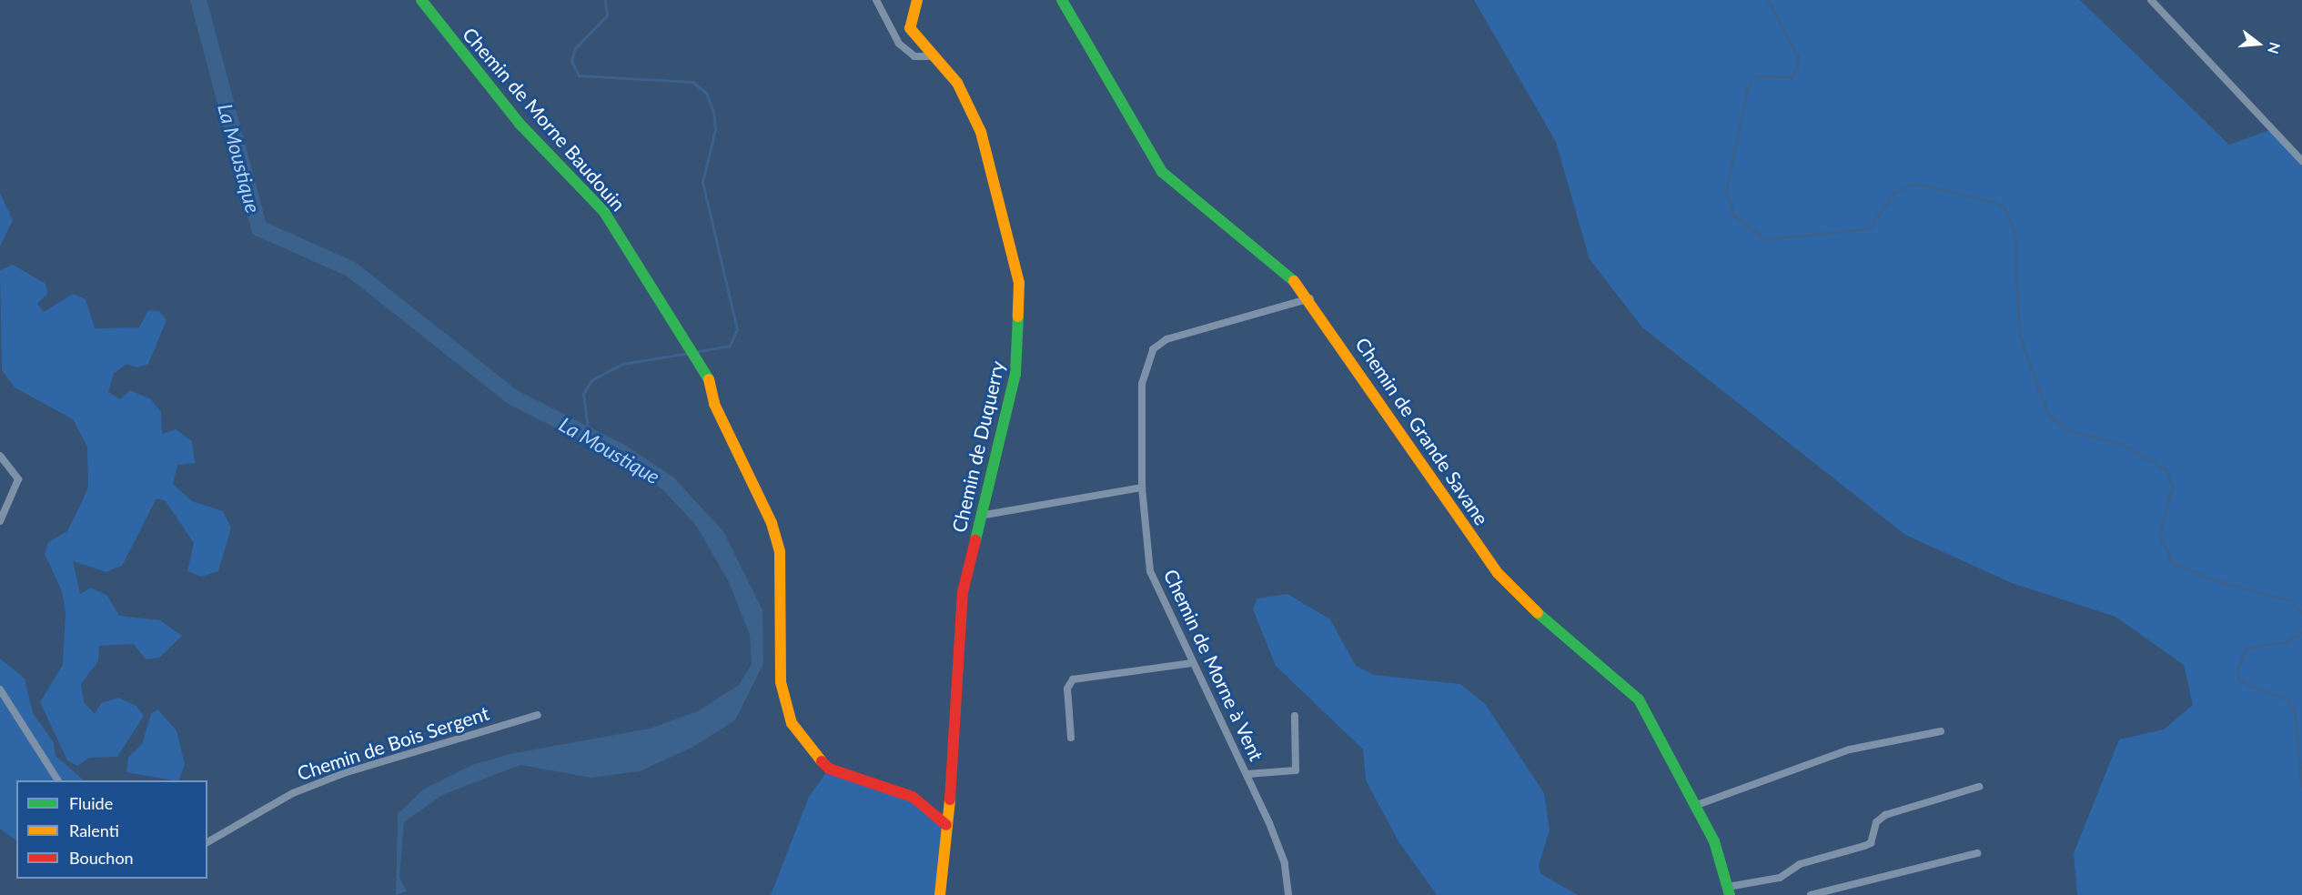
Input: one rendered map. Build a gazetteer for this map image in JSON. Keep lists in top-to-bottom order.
{
  "streets": {
    "street": [
      "Chemin de Morne Baudouin",
      "Chemin de Grande Savane",
      "Chemin de Duquerry",
      "Chemin de Morne à Vent",
      "Chemin de Bois Sergent"
    ]
  },
  "crossings": [
    ["Chemin de Morne Baudouin", "Chemin de Duquerry"],
    ["Chemin de Grande Savane", "Chemin de Morne à Vent"]
  ],
  "water": ["La Moustique"],
  "legend": ["Fluide", "Ralenti", "Bouchon"],
  "north": "right"
}
